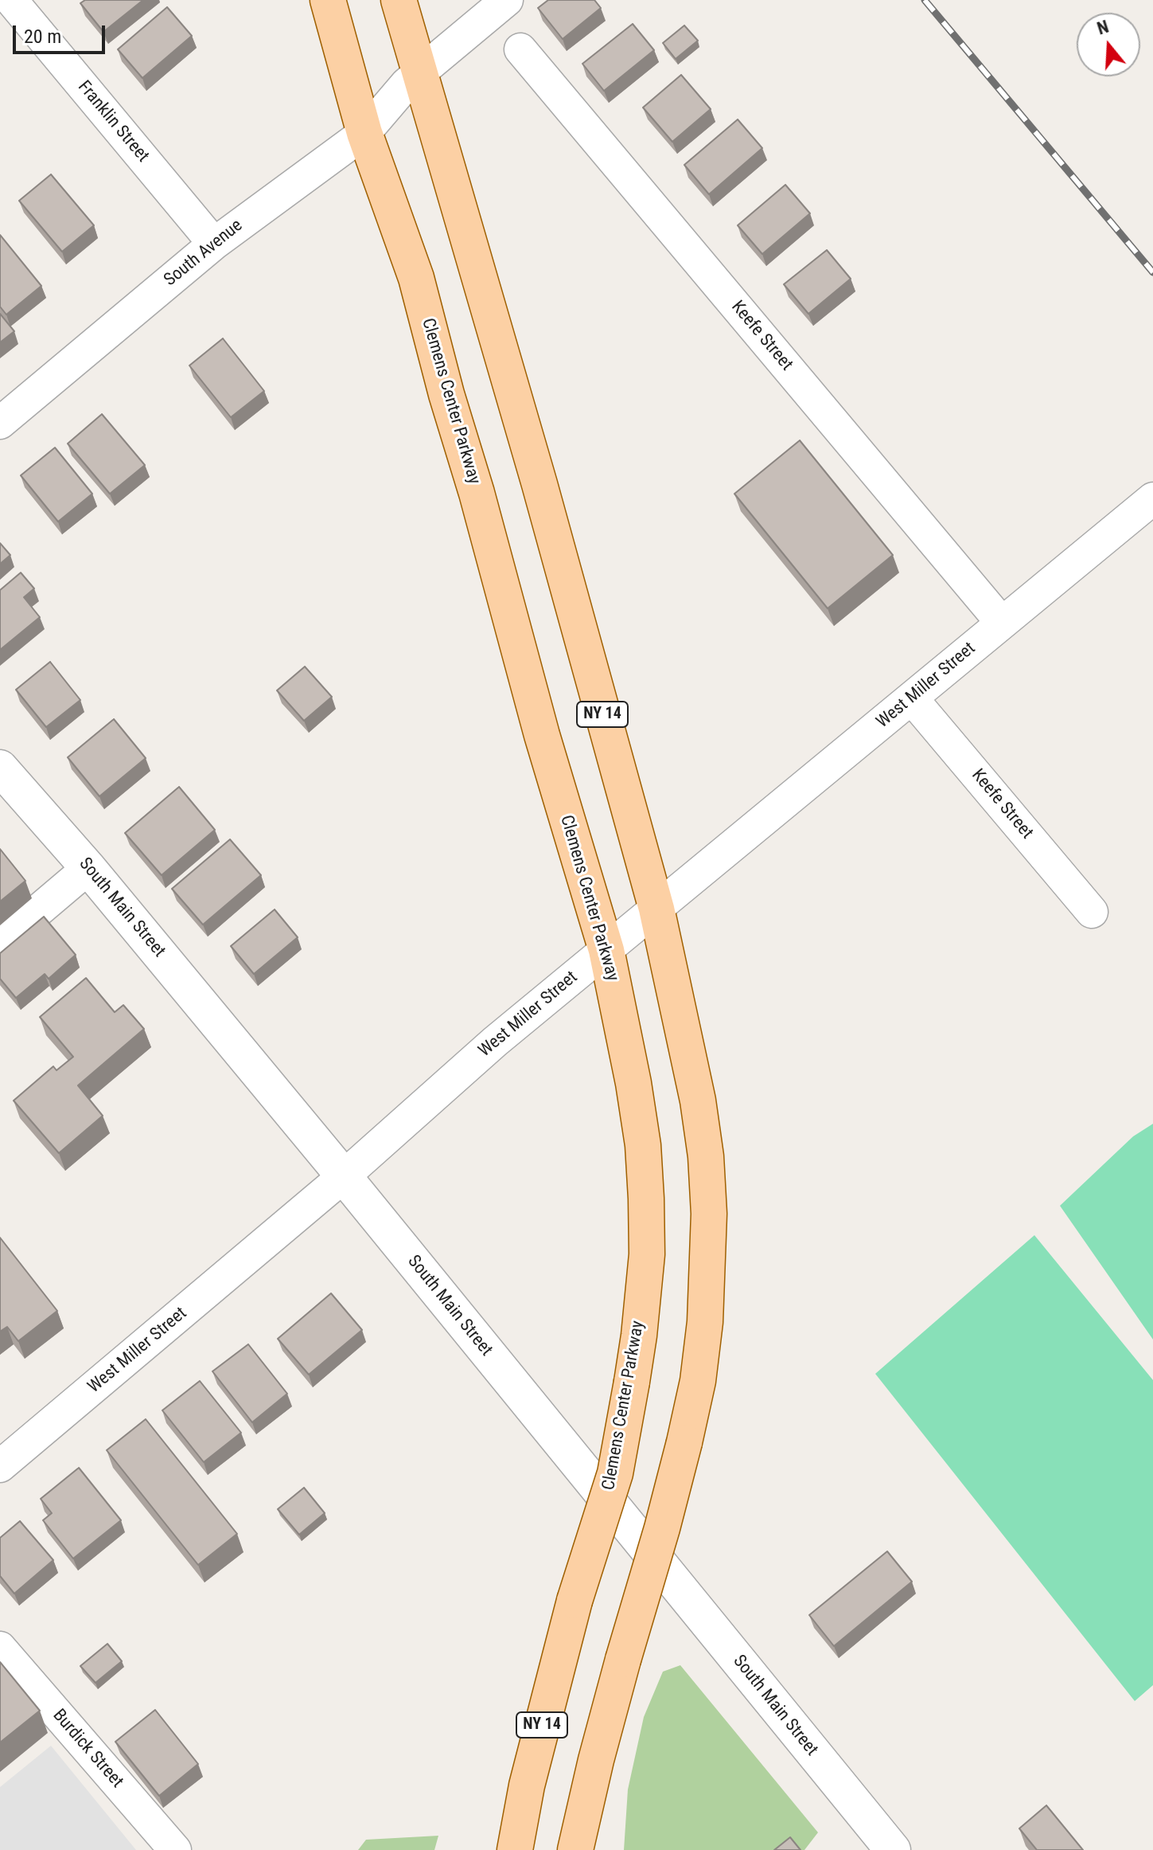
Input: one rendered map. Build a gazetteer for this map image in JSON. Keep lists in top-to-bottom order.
{
  "streets": {
    "main road": ["Clemens Center Parkway", "NY 14"],
    "street": [
      "Franklin Street",
      "South Avenue",
      "Keefe Street",
      "West Miller Street",
      "South Main Street",
      "Burdick Street"
    ]
  },
  "crossings": [
    ["Franklin Street", "South Avenue"],
    ["South Avenue", "Clemens Center Parkway"],
    ["South Avenue", "NY 14"],
    ["Keefe Street", "West Miller Street"],
    ["Clemens Center Parkway", "West Miller Street"],
    ["West Miller Street", "NY 14"],
    ["West Miller Street", "South Main Street"]
  ],
  "scale_bar": "20 m",
  "north": "top"
}
